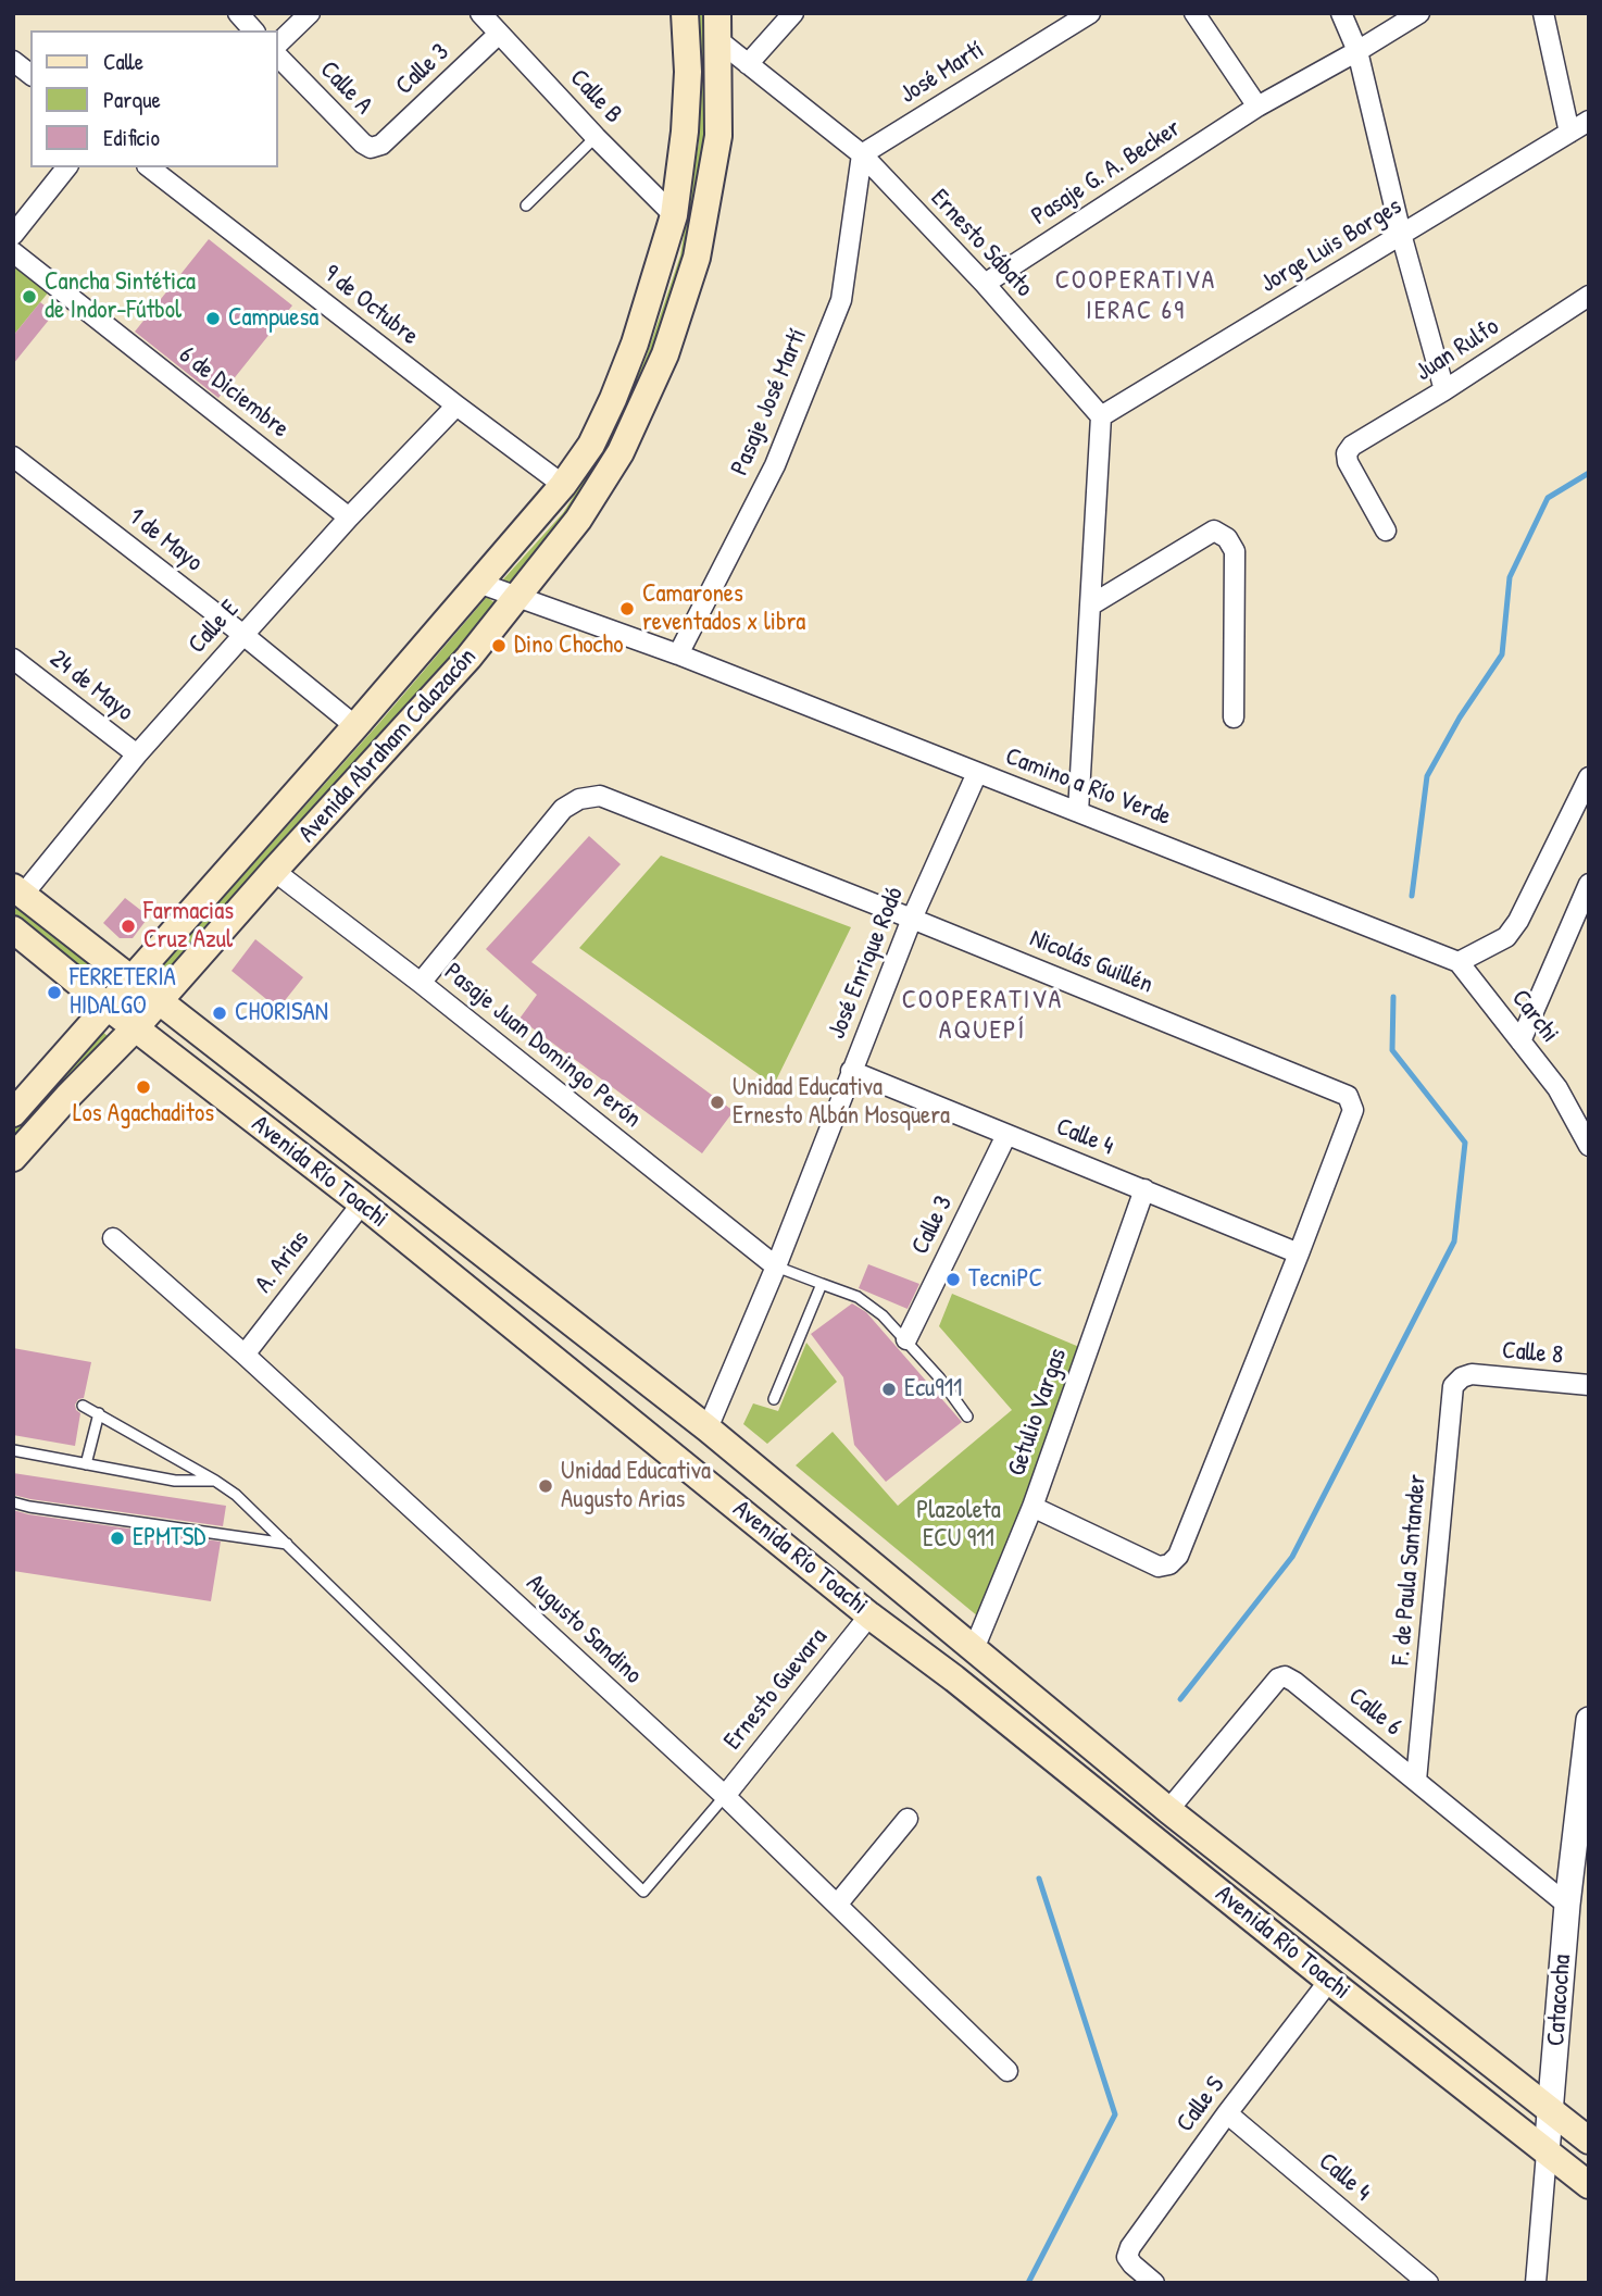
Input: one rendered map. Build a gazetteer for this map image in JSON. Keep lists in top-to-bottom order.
{
  "streets": {
    "main road": ["Avenida Abraham Calazacón", "Avenida Río Toachi"],
    "street": [
      "Calle 3",
      "José Martí",
      "Calle A",
      "Calle B",
      "Pasaje G. A. Becker",
      "Ernesto Sábato",
      "Jorge Luis Borges",
      "9 de Octubre",
      "Juan Rulfo",
      "6 de Diciembre",
      "Pasaje José Martí",
      "1 de Mayo",
      "Calle E",
      "24 de Mayo",
      "Camino a Río Verde",
      "Nicolás Guillén",
      "José Enrique Rodó",
      "Carchi",
      "Pasaje Juan Domingo Perón",
      "Calle 4",
      "A. Arias",
      "Calle 8",
      "Getulio Vargas",
      "F. de Paula Santander",
      "Augusto Sandino",
      "Ernesto Guevara",
      "Calle 6",
      "Catacocha",
      "Calle S"
    ]
  },
  "crossings": [
    ["Calle 3", "Calle A"],
    ["Calle 3", "Calle B"],
    ["Calle 3", "Calle 4"],
    ["José Martí", "Ernesto Sábato"],
    ["José Martí", "Pasaje José Martí"],
    ["Calle B", "Avenida Abraham Calazacón"],
    ["Pasaje G. A. Becker", "Ernesto Sábato"],
    ["Ernesto Sábato", "Jorge Luis Borges"],
    ["Ernesto Sábato", "Pasaje José Martí"],
    ["Ernesto Sábato", "Avenida Abraham Calazacón"],
    ["9 de Octubre", "Calle E"],
    ["9 de Octubre", "Avenida Abraham Calazacón"],
    ["6 de Diciembre", "Calle E"],
    ["Pasaje José Martí", "Camino a Río Verde"],
    ["1 de Mayo", "Calle E"],
    ["1 de Mayo", "Avenida Abraham Calazacón"],
    ["Calle E", "24 de Mayo"],
    ["Calle E", "Avenida Río Toachi"],
    ["Avenida Abraham Calazacón", "Camino a Río Verde"],
    ["Avenida Abraham Calazacón", "Pasaje Juan Domingo Perón"],
    ["Avenida Abraham Calazacón", "Avenida Río Toachi"],
    ["Camino a Río Verde", "José Enrique Rodó"],
    ["Camino a Río Verde", "Carchi"],
    ["Nicolás Guillén", "José Enrique Rodó"],
    ["Nicolás Guillén", "Pasaje Juan Domingo Perón"],
    ["Nicolás Guillén", "Calle 4"],
    ["Nicolás Guillén", "Getulio Vargas"],
    ["José Enrique Rodó", "Pasaje Juan Domingo Perón"],
    ["José Enrique Rodó", "Calle 4"],
    ["José Enrique Rodó", "Avenida Río Toachi"],
    ["Calle 4", "Getulio Vargas"],
    ["Calle 4", "Calle S"],
    ["Avenida Río Toachi", "A. Arias"],
    ["Avenida Río Toachi", "Getulio Vargas"],
    ["Avenida Río Toachi", "Ernesto Guevara"],
    ["Avenida Río Toachi", "Calle 6"],
    ["Avenida Río Toachi", "Catacocha"],
    ["Avenida Río Toachi", "Calle S"],
    ["A. Arias", "Augusto Sandino"],
    ["Calle 8", "F. de Paula Santander"],
    ["F. de Paula Santander", "Calle 6"],
    ["Augusto Sandino", "Ernesto Guevara"],
    ["Calle 6", "Catacocha"]
  ],
  "districts": ["COOPERATIVA IERAC 69", "COOPERATIVA AQUEPÍ"],
  "parks": ["Plazoleta ECU 911"],
  "places": [
    "Cancha Sintética de Indor-Fútbol",
    "Campuesa",
    "Camarones reventados x libra",
    "Dino Chocho",
    "Farmacias Cruz Azul",
    "FERRETERIA HIDALGO",
    "CHORISAN",
    "Los Agachaditos",
    "Unidad Educativa Ernesto Albán Mosquera",
    "TecniPC",
    "Ecu911",
    "Unidad Educativa Augusto Arias",
    "EPMTSD"
  ],
  "legend": ["Calle", "Parque", "Edificio"]
}
